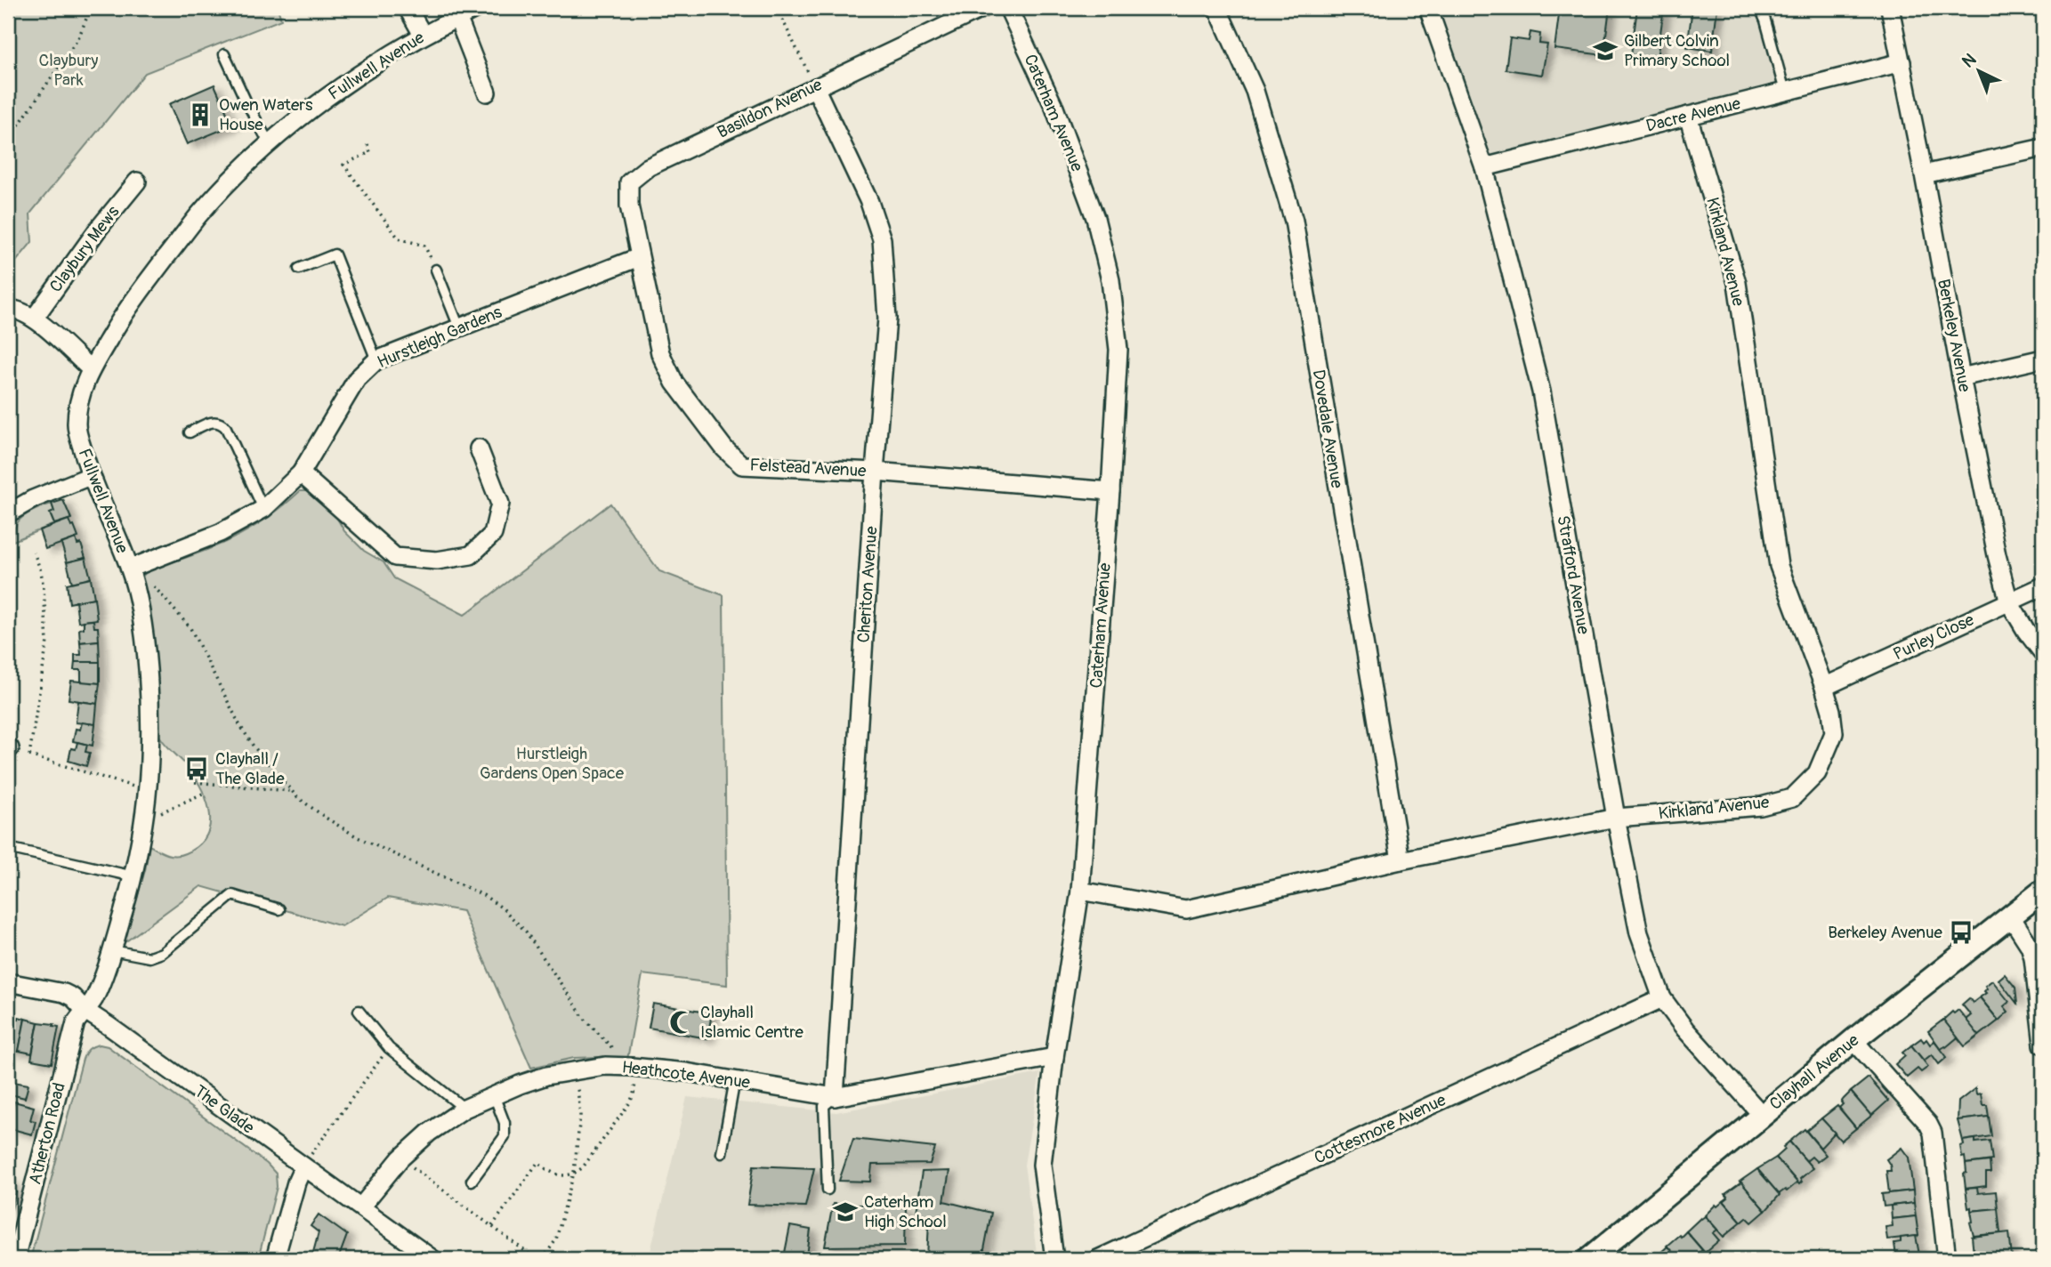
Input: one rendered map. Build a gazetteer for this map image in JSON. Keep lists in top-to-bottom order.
{
  "streets": {
    "street": [
      "Fullwell Avenue",
      "Basildon Avenue",
      "Caterham Avenue",
      "Dacre Avenue",
      "Claybury Mews",
      "Kirkland Avenue",
      "Berkeley Avenue",
      "Hurstleigh Gardens",
      "Dovedale Avenue",
      "Felstead Avenue",
      "Strafford Avenue",
      "Cheriton Avenue",
      "Purley Close",
      "Clayhall Avenue",
      "Heathcote Avenue",
      "The Glade",
      "Cottesmore Avenue",
      "Atherton Road"
    ]
  },
  "crossings": [
    ["Fullwell Avenue", "Hurstleigh Gardens"],
    ["Fullwell Avenue", "The Glade"],
    ["Fullwell Avenue", "Atherton Road"],
    ["Basildon Avenue", "Hurstleigh Gardens"],
    ["Basildon Avenue", "Felstead Avenue"],
    ["Basildon Avenue", "Cheriton Avenue"],
    ["Caterham Avenue", "Kirkland Avenue"],
    ["Caterham Avenue", "Felstead Avenue"],
    ["Caterham Avenue", "Heathcote Avenue"],
    ["Dacre Avenue", "Kirkland Avenue"],
    ["Dacre Avenue", "Berkeley Avenue"],
    ["Dacre Avenue", "Strafford Avenue"],
    ["Kirkland Avenue", "Dovedale Avenue"],
    ["Kirkland Avenue", "Strafford Avenue"],
    ["Kirkland Avenue", "Purley Close"],
    ["Berkeley Avenue", "Purley Close"],
    ["Hurstleigh Gardens", "Felstead Avenue"],
    ["Felstead Avenue", "Cheriton Avenue"],
    ["Strafford Avenue", "Clayhall Avenue"],
    ["Strafford Avenue", "Cottesmore Avenue"],
    ["Cheriton Avenue", "Heathcote Avenue"],
    ["Heathcote Avenue", "The Glade"],
    ["The Glade", "Atherton Road"]
  ],
  "parks": ["Claybury Park", "Hurstleigh Gardens Open Space"],
  "places": {
    "school or university": ["Gilbert Colvin Primary School", "Caterham High School"],
    "building": ["Owen Waters House"],
    "bus stop": ["Clayhall / The Glade", "Berkeley Avenue"],
    "mosque": ["Clayhall Islamic Centre"]
  },
  "north": "top left"
}
